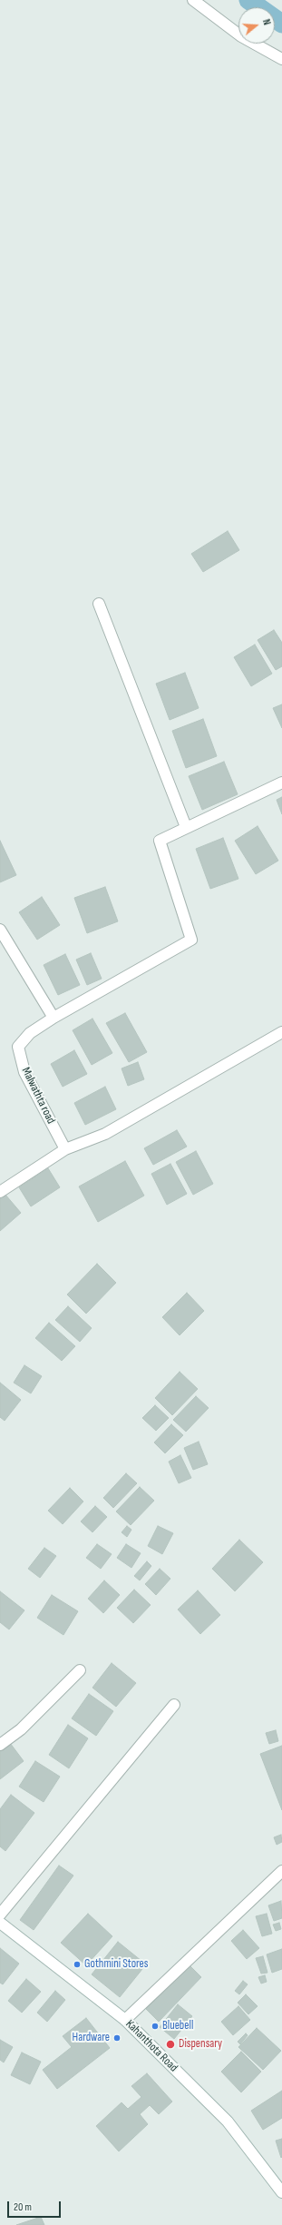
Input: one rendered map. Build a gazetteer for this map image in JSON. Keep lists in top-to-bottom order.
{
  "streets": {
    "street": ["Malwathta road", "Kahanthota Road"]
  },
  "places": [
    "Gothmini Stores",
    "Bluebell",
    "Hardware",
    "Dispensary"
  ],
  "scale_bar": "20 m",
  "north": "right"
}
